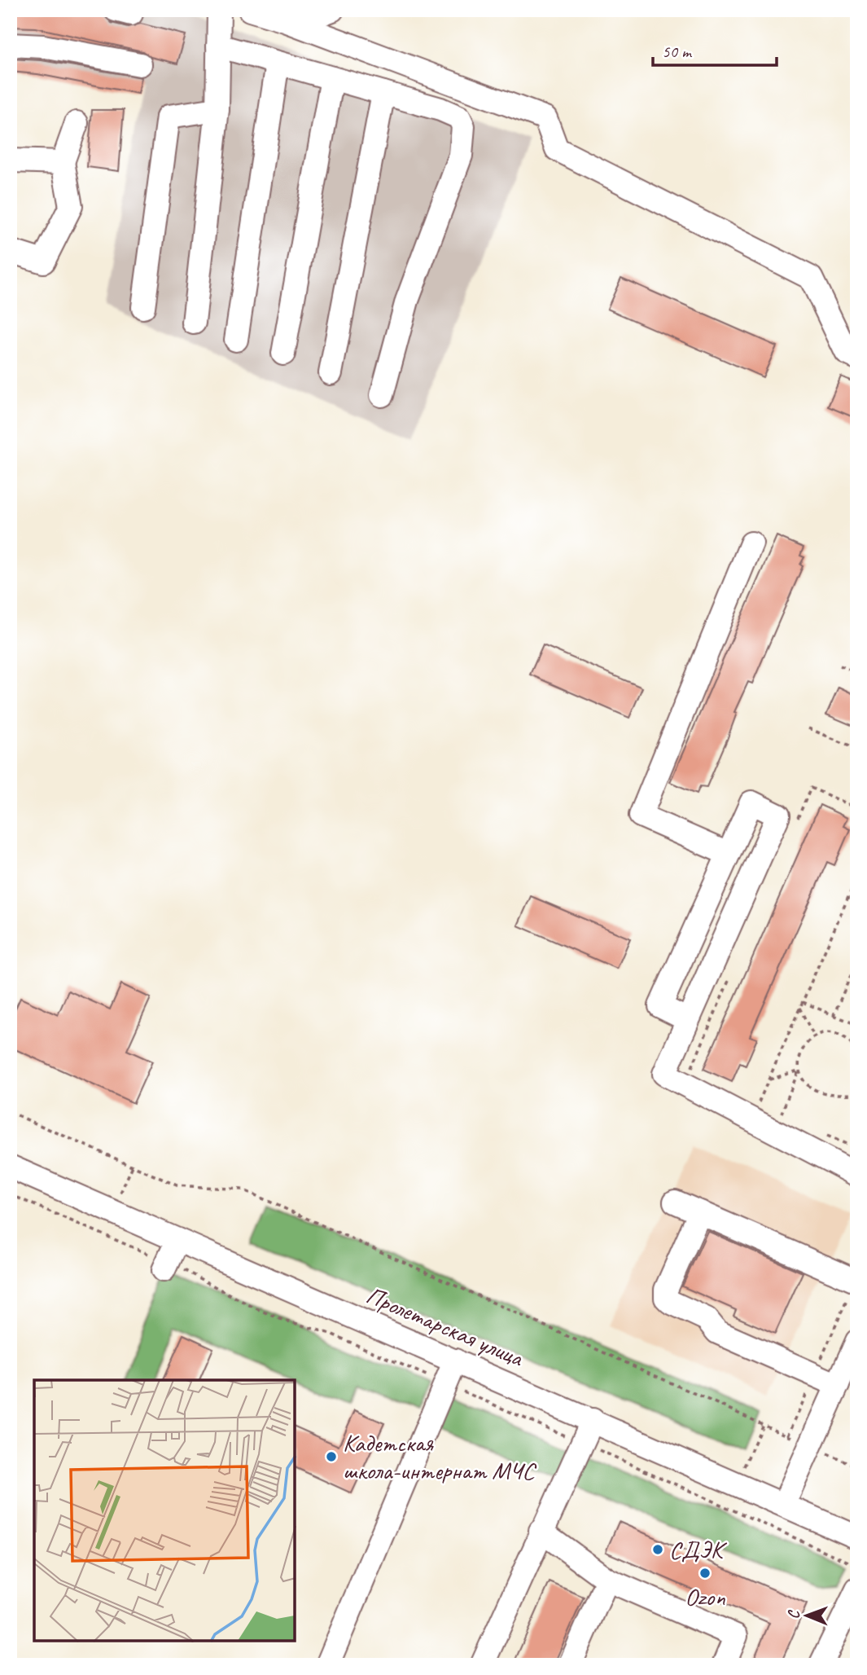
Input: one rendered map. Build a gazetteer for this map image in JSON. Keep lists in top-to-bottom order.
{
  "streets": {
    "street": ["Пролетарская улица"]
  },
  "places": ["Кадетская школа-интернат МЧС", "СДЭК", "Ozon"],
  "scale_bar": "50 m",
  "north": "left"
}
